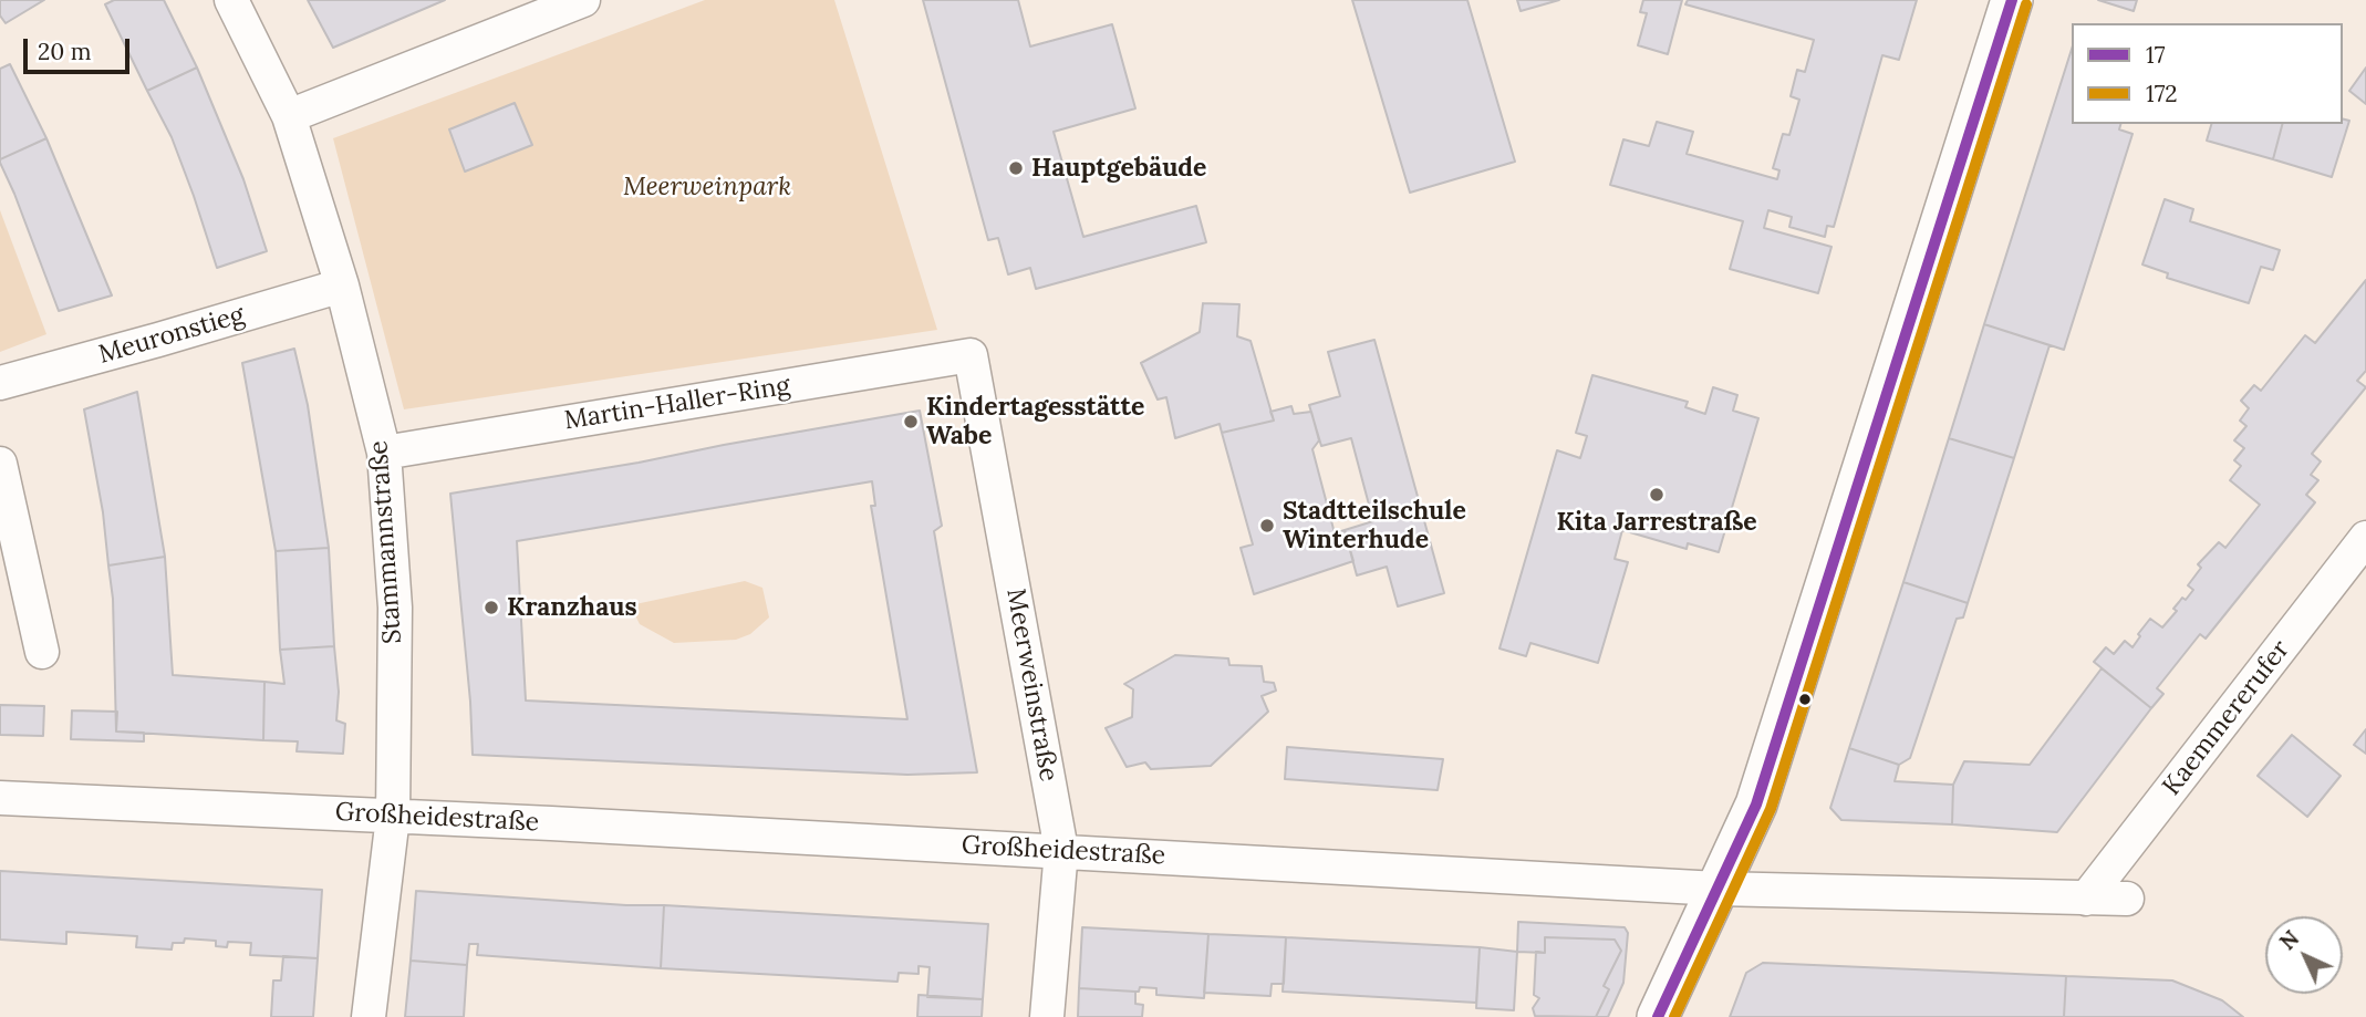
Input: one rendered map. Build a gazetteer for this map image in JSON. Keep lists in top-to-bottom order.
{
  "streets": {
    "street": [
      "Meuronstieg",
      "Martin-Haller-Ring",
      "Stammannstraße",
      "Meerweinstraße",
      "Kaemmererufer",
      "Großheidestraße"
    ]
  },
  "crossings": [
    ["Meuronstieg", "Stammannstraße"],
    ["Martin-Haller-Ring", "Stammannstraße"],
    ["Martin-Haller-Ring", "Meerweinstraße"],
    ["Stammannstraße", "Großheidestraße"],
    ["Meerweinstraße", "Großheidestraße"],
    ["Kaemmererufer", "Großheidestraße"]
  ],
  "parks": ["Meerweinpark"],
  "places": [
    "Hauptgebäude",
    "Kindertagesstätte Wabe",
    "Kita Jarrestraße",
    "Stadtteilschule Winterhude",
    "Kranzhaus"
  ],
  "lines": ["transit line 17", "transit line 172"],
  "legend": ["17", "172"],
  "scale_bar": "20 m",
  "north": "top left"
}
